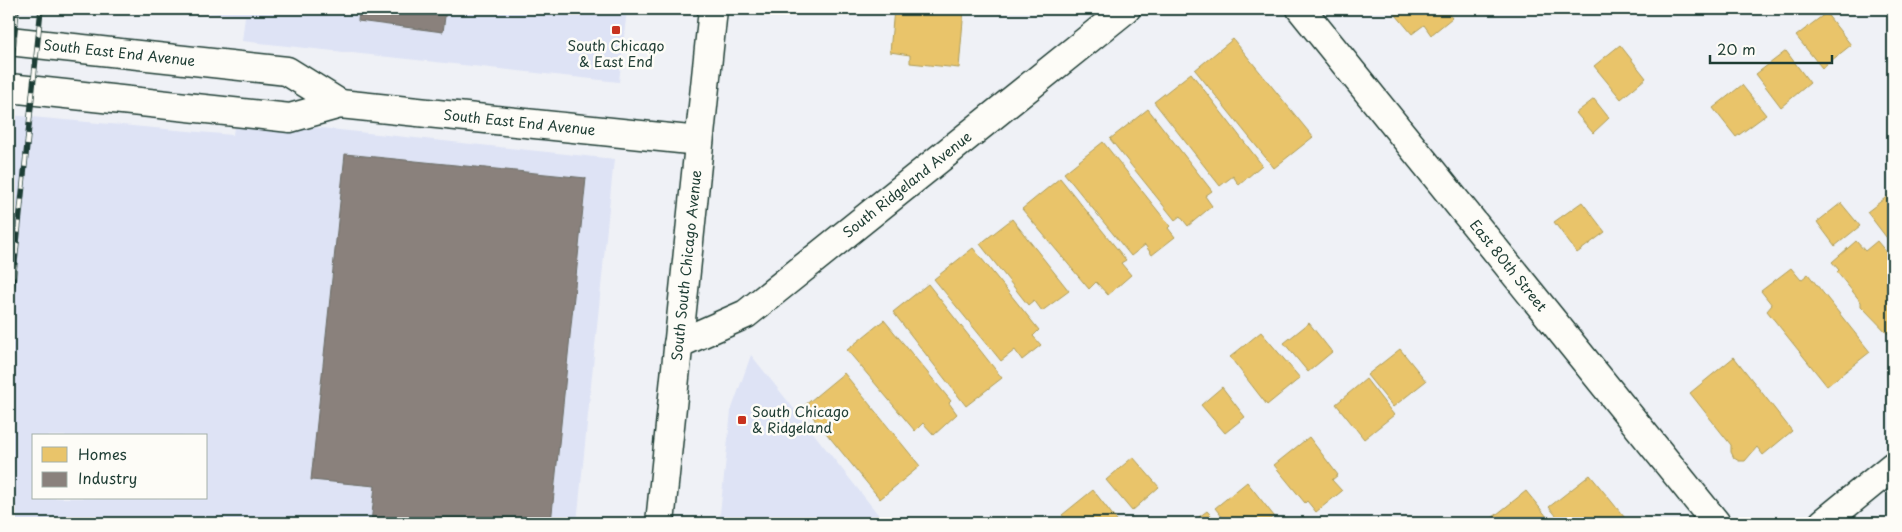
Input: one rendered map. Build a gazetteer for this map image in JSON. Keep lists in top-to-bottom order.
{
  "streets": {
    "street": [
      "South East End Avenue",
      "South Ridgeland Avenue",
      "South South Chicago Avenue",
      "East 80th Street"
    ]
  },
  "crossings": [
    ["South East End Avenue", "South South Chicago Avenue"],
    ["South Ridgeland Avenue", "South South Chicago Avenue"]
  ],
  "places": {
    "transit": ["South Chicago & East End", "South Chicago & Ridgeland"]
  },
  "legend": ["Homes", "Industry"],
  "scale_bar": "20 m"
}
